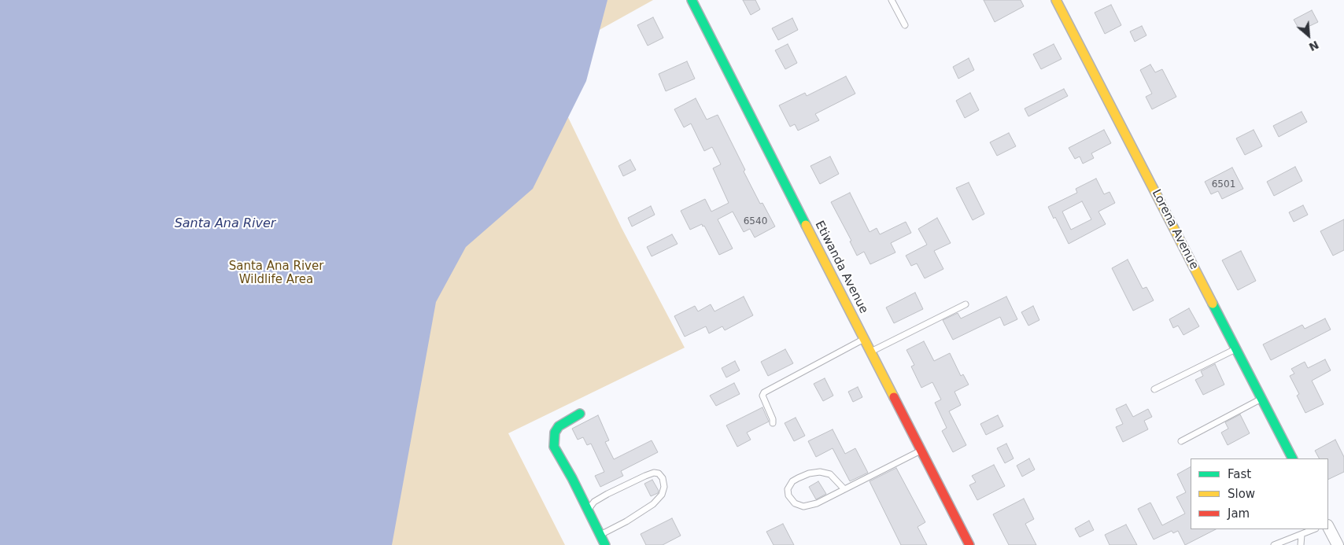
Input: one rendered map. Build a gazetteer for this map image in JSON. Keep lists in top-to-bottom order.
{
  "streets": {
    "street": ["Lorena Avenue", "Etiwanda Avenue"]
  },
  "water": ["Santa Ana River"],
  "parks": ["Santa Ana River Wildlife Area"],
  "house_numbers": ["6501", "6540"],
  "legend": ["Fast", "Slow", "Jam"],
  "north": "bottom right"
}
